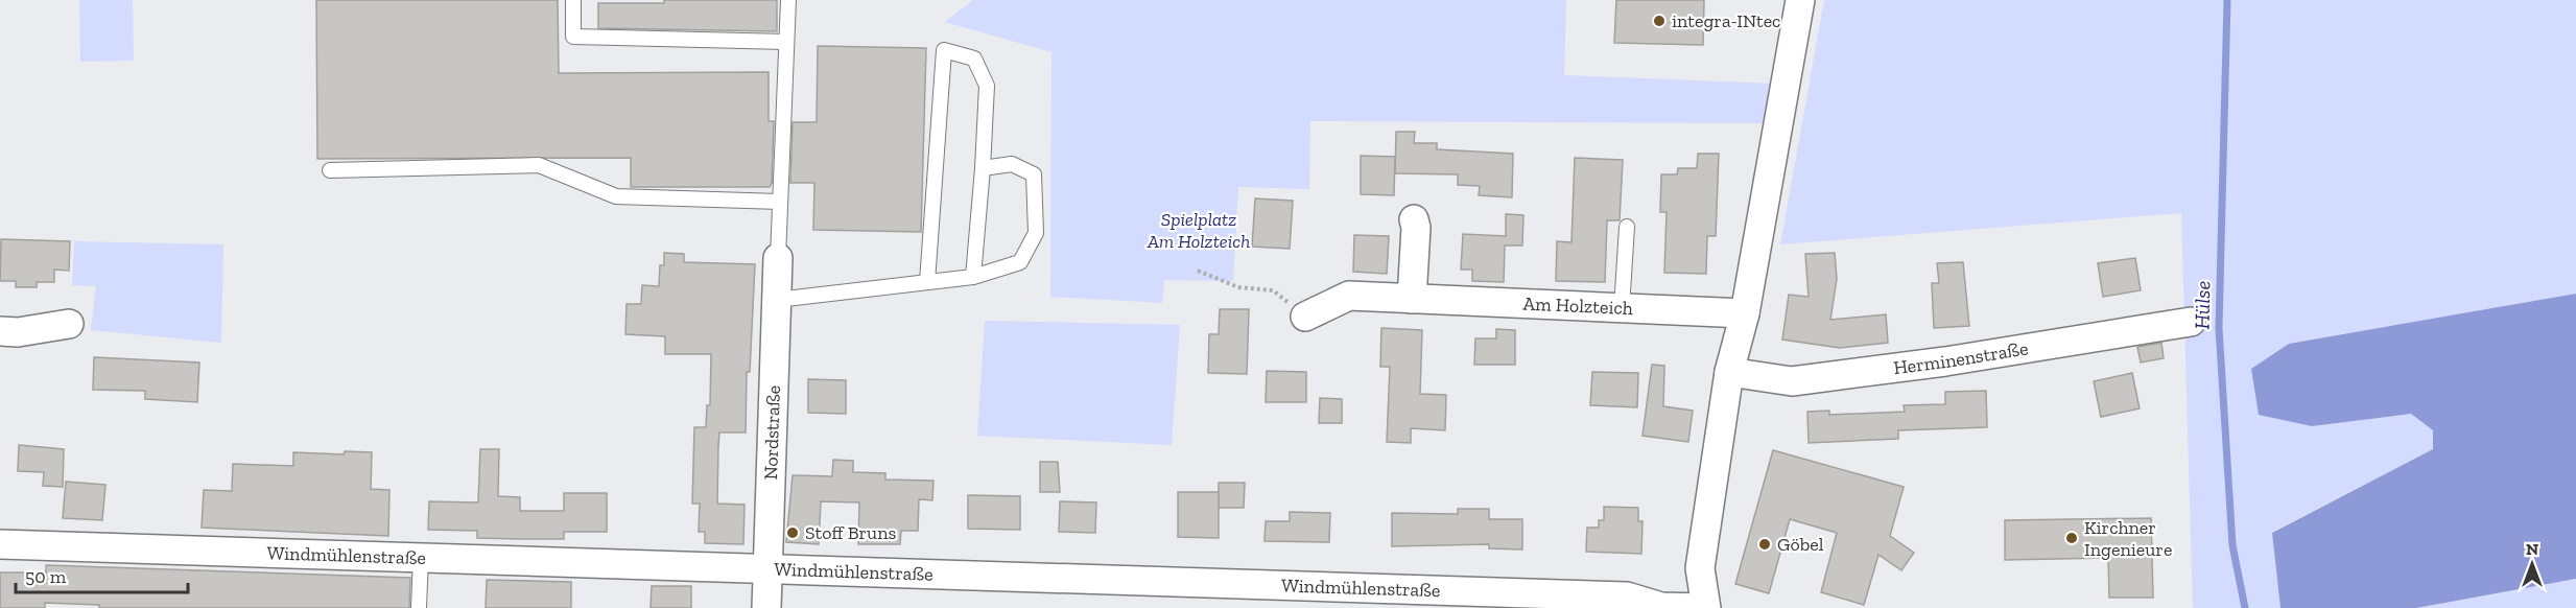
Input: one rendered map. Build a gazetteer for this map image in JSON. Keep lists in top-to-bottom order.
{
  "streets": {
    "street": [
      "Am Holzteich",
      "Herminenstraße",
      "Nordstraße",
      "Windmühlenstraße"
    ]
  },
  "crossings": [
    ["Nordstraße", "Windmühlenstraße"]
  ],
  "water": ["Hülse"],
  "parks": ["Spielplatz Am Holzteich"],
  "places": [
    "integra-INtec",
    "Stoff Bruns",
    "Kirchner Ingenieure",
    "Göbel"
  ],
  "scale_bar": "50 m",
  "north": "top"
}
